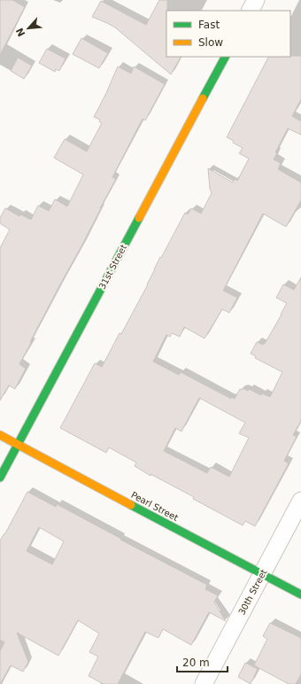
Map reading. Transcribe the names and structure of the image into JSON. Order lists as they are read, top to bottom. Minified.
{"streets":{"street":["31st Street","Pearl Street","30th Street"]},"crossings":[["31st Street","Pearl Street"],["Pearl Street","30th Street"]],"legend":["Fast","Slow"],"scale_bar":"20 m","north":"bottom left"}
